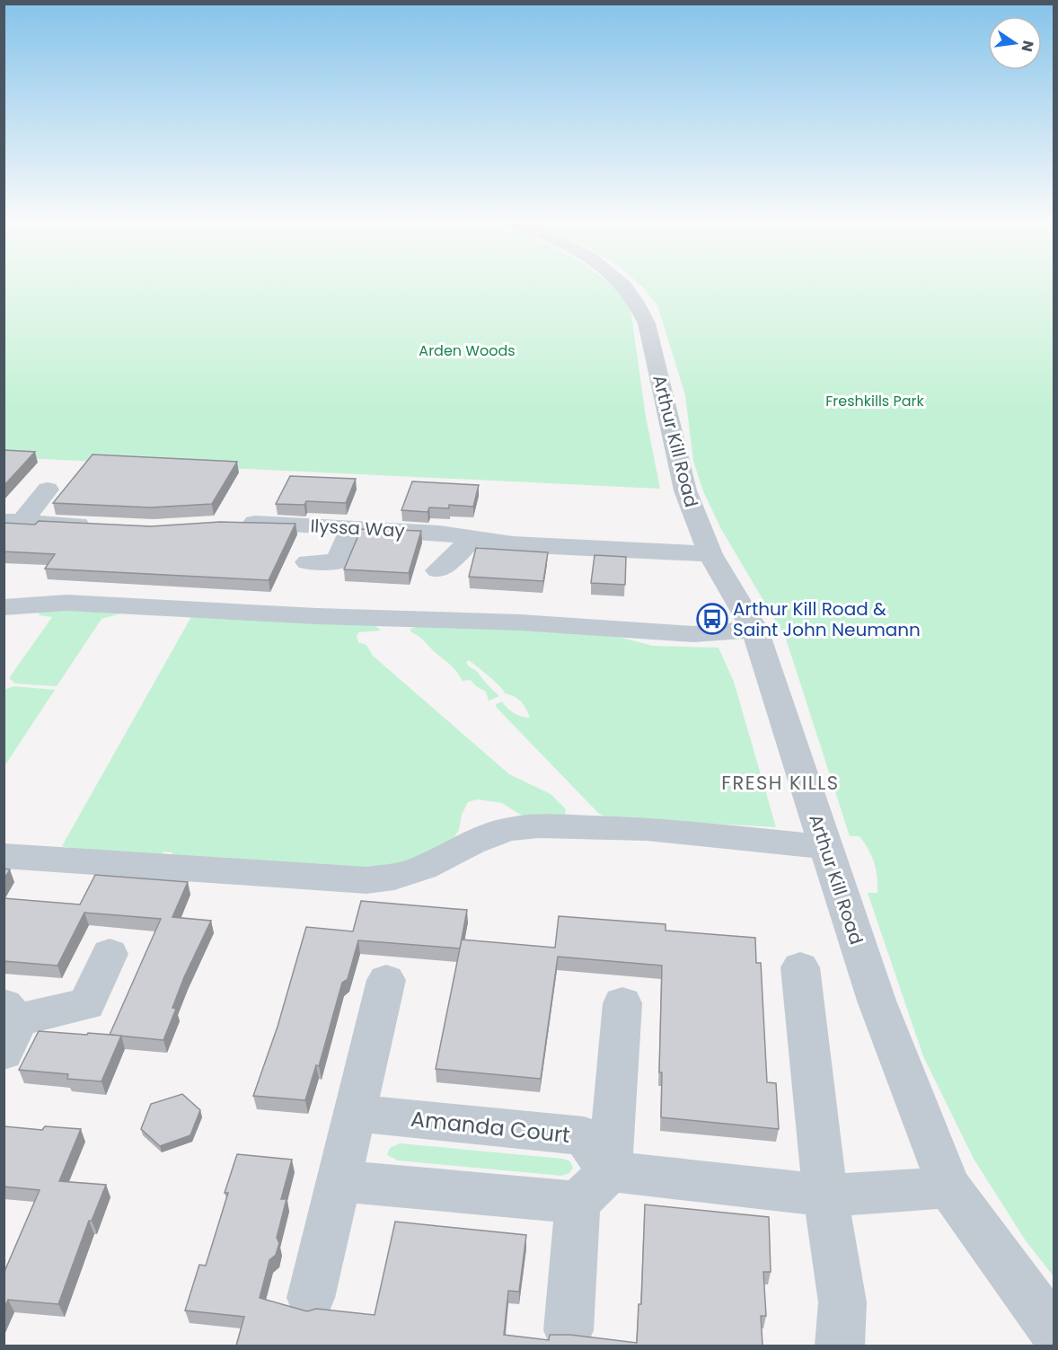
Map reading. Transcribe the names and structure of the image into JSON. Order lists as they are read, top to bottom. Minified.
{"streets":{"street":["Arthur Kill Road","Ilyssa Way","Amanda Court"]},"crossings":[["Arthur Kill Road","Ilyssa Way"]],"districts":["FRESH KILLS"],"parks":["Arden Woods","Freshkills Park"],"places":{"bus stop":["Arthur Kill Road & Saint John Neumann"]},"north":"right"}
